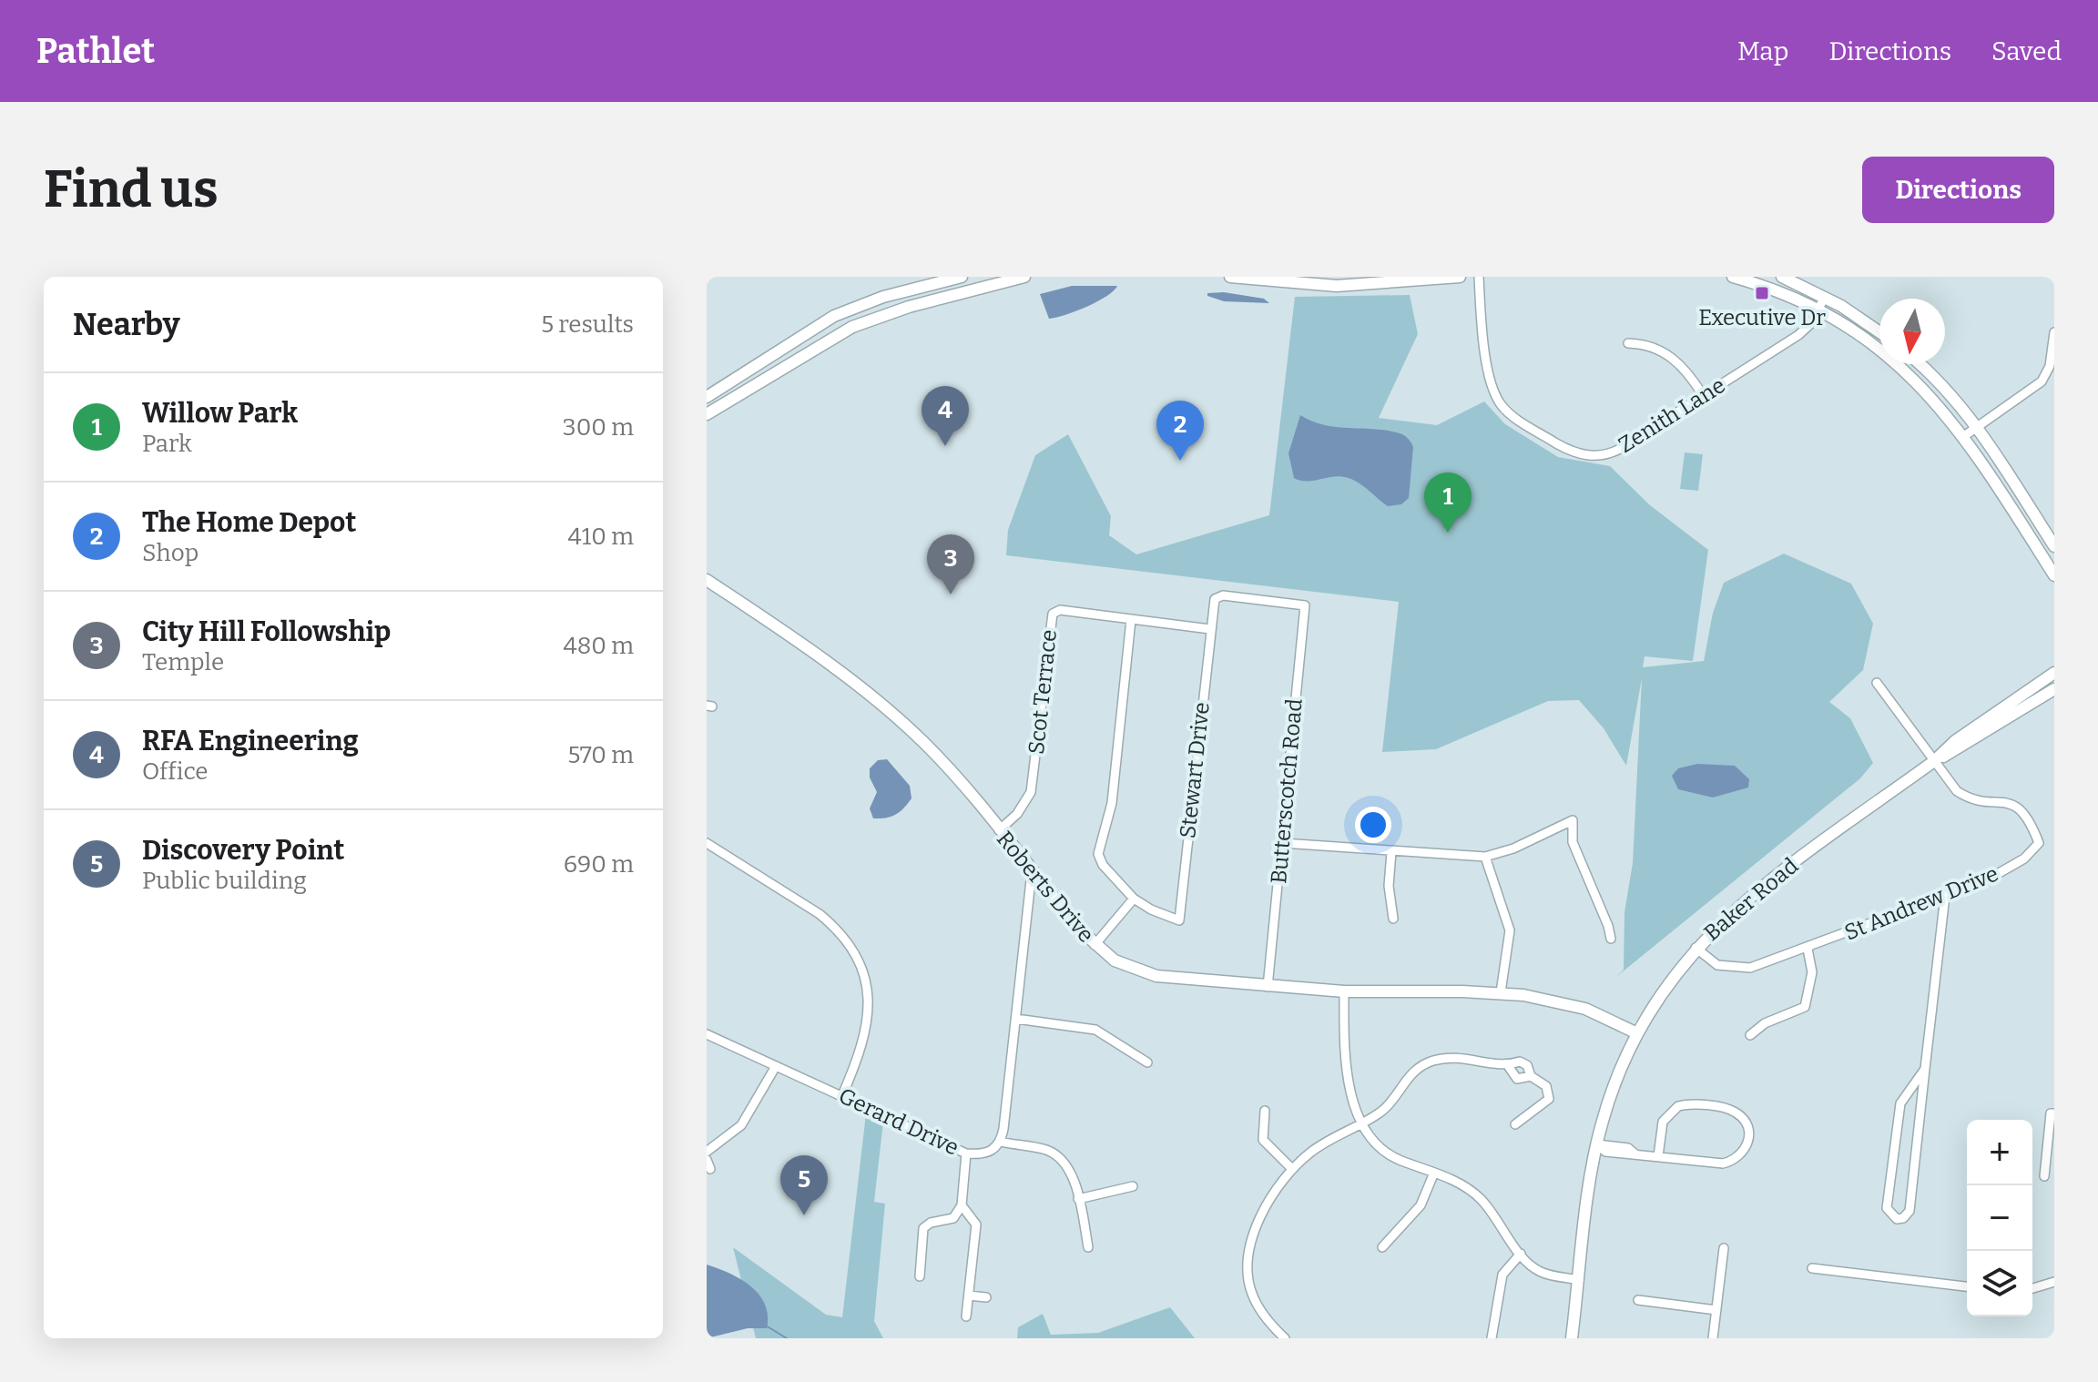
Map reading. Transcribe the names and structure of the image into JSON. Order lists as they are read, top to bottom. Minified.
{"streets":{"main road":["Roberts Drive","Baker Road"],"street":["Zenith Lane","Scot Terrace","Stewart Drive","Butterscotch Road","St Andrew Drive","Gerard Drive"]},"crossings":[["Scot Terrace","Stewart Drive"],["Scot Terrace","Roberts Drive"],["Stewart Drive","Butterscotch Road"],["Butterscotch Road","Roberts Drive"],["Roberts Drive","Baker Road"],["Baker Road","St Andrew Drive"]],"places":{"transit":["Executive Dr"]},"north":"bottom","page":{"header":"Pathlet","nav":["Map","Directions","Saved"],"buttons":"Directions","title":"Find us","heading":["Nearby","5 results"],"list":[{"mark":"1","name":"Willow Park","note":"Park","value":"300 m"},{"mark":"2","name":"The Home Depot","note":"Shop","value":"410 m"},{"mark":"3","name":"City Hill Followship","note":"Temple","value":"480 m"},{"mark":"4","name":"RFA Engineering","note":"Office","value":"570 m"},{"mark":"5","name":"Discovery Point","note":"Public building","value":"690 m"}],"pins":["4","2","1","3","5"],"map_buttons":["+","−"]}}
